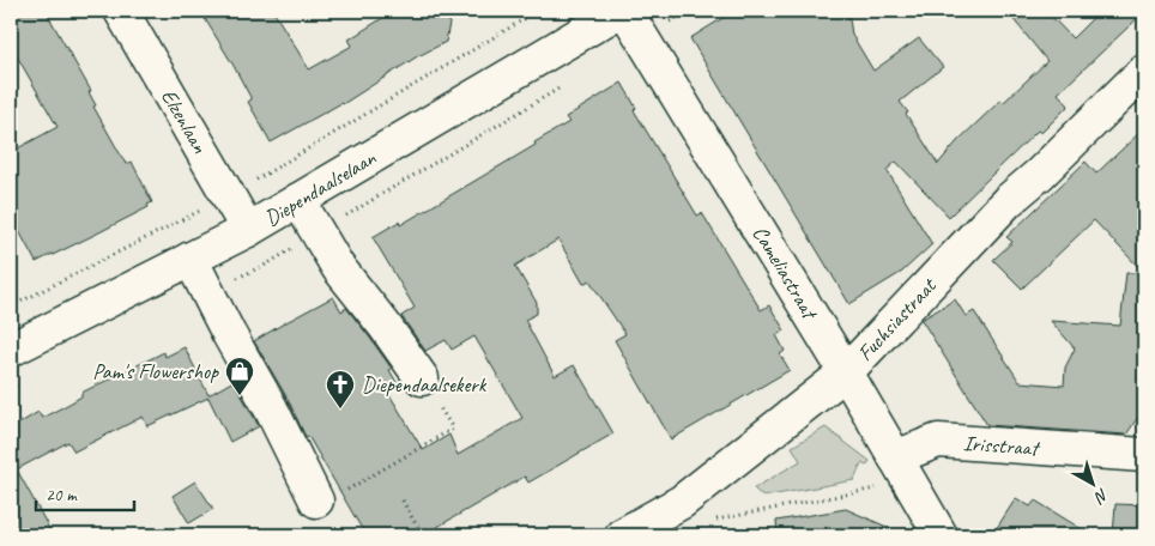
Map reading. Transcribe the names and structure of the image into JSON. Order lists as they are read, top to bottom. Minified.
{"streets":{"street":["Elzenlaan","Diependaalselaan","Cameliastraat","Fuchsiastraat","Irisstraat"]},"crossings":[["Elzenlaan","Diependaalselaan"],["Cameliastraat","Fuchsiastraat"],["Cameliastraat","Irisstraat"]],"places":{"shop":["Pam's Flowershop"],"church":["Diependaalsekerk"]},"scale_bar":"20 m","north":"bottom right"}
